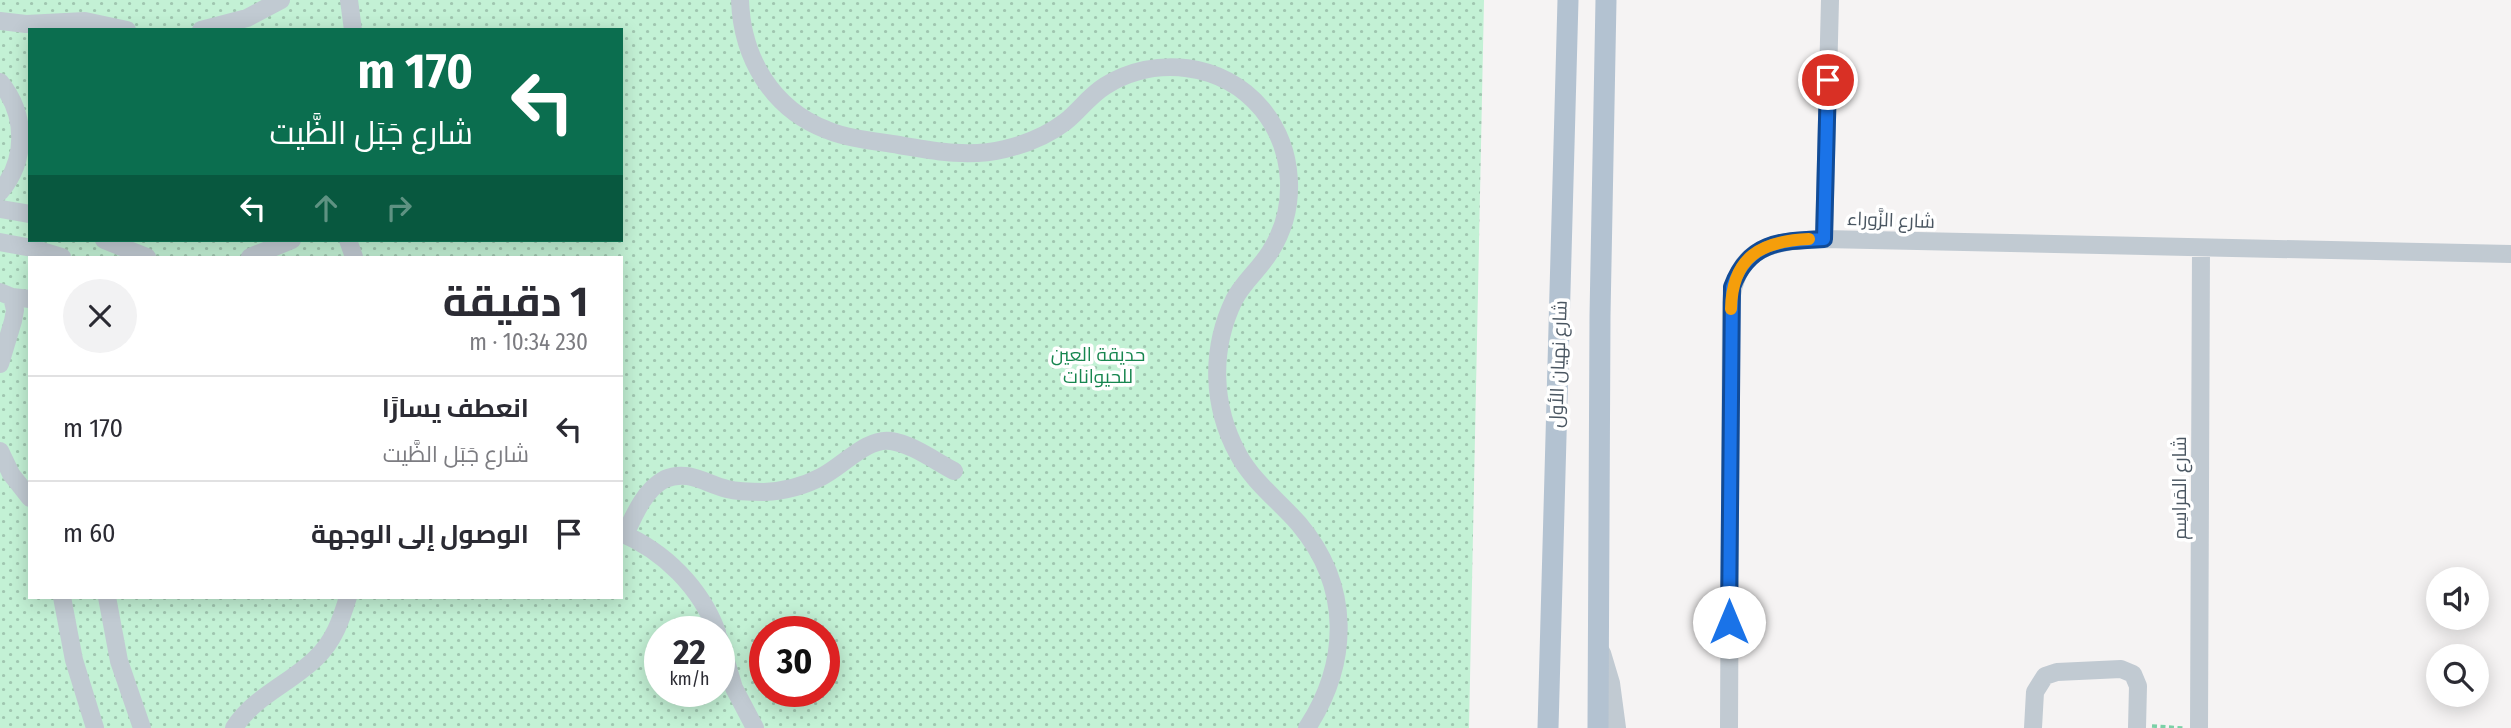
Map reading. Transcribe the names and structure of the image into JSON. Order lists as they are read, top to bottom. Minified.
{"streets":{"main road":["شارع نهيان الأول"],"street":["شارع الزَّوراء","شارع المَراسِم"]},"crossings":[["شارع الزَّوراء","شارع المَراسِم"]],"parks":["حديقة العين للحيوانات"],"page":{"turn":["170 m","شارع جَبَل الظَّيت"],"heading":["1 دقيقة","230 m · 10:34"],"list":[{"name":"انعطف يسارًا","note":"شارع جَبَل الظَّيت","value":"170 m"},{"name":"الوصول إلى الوجهة","value":"60 m"}],"speed":"22 km/h","limit":"30"}}
